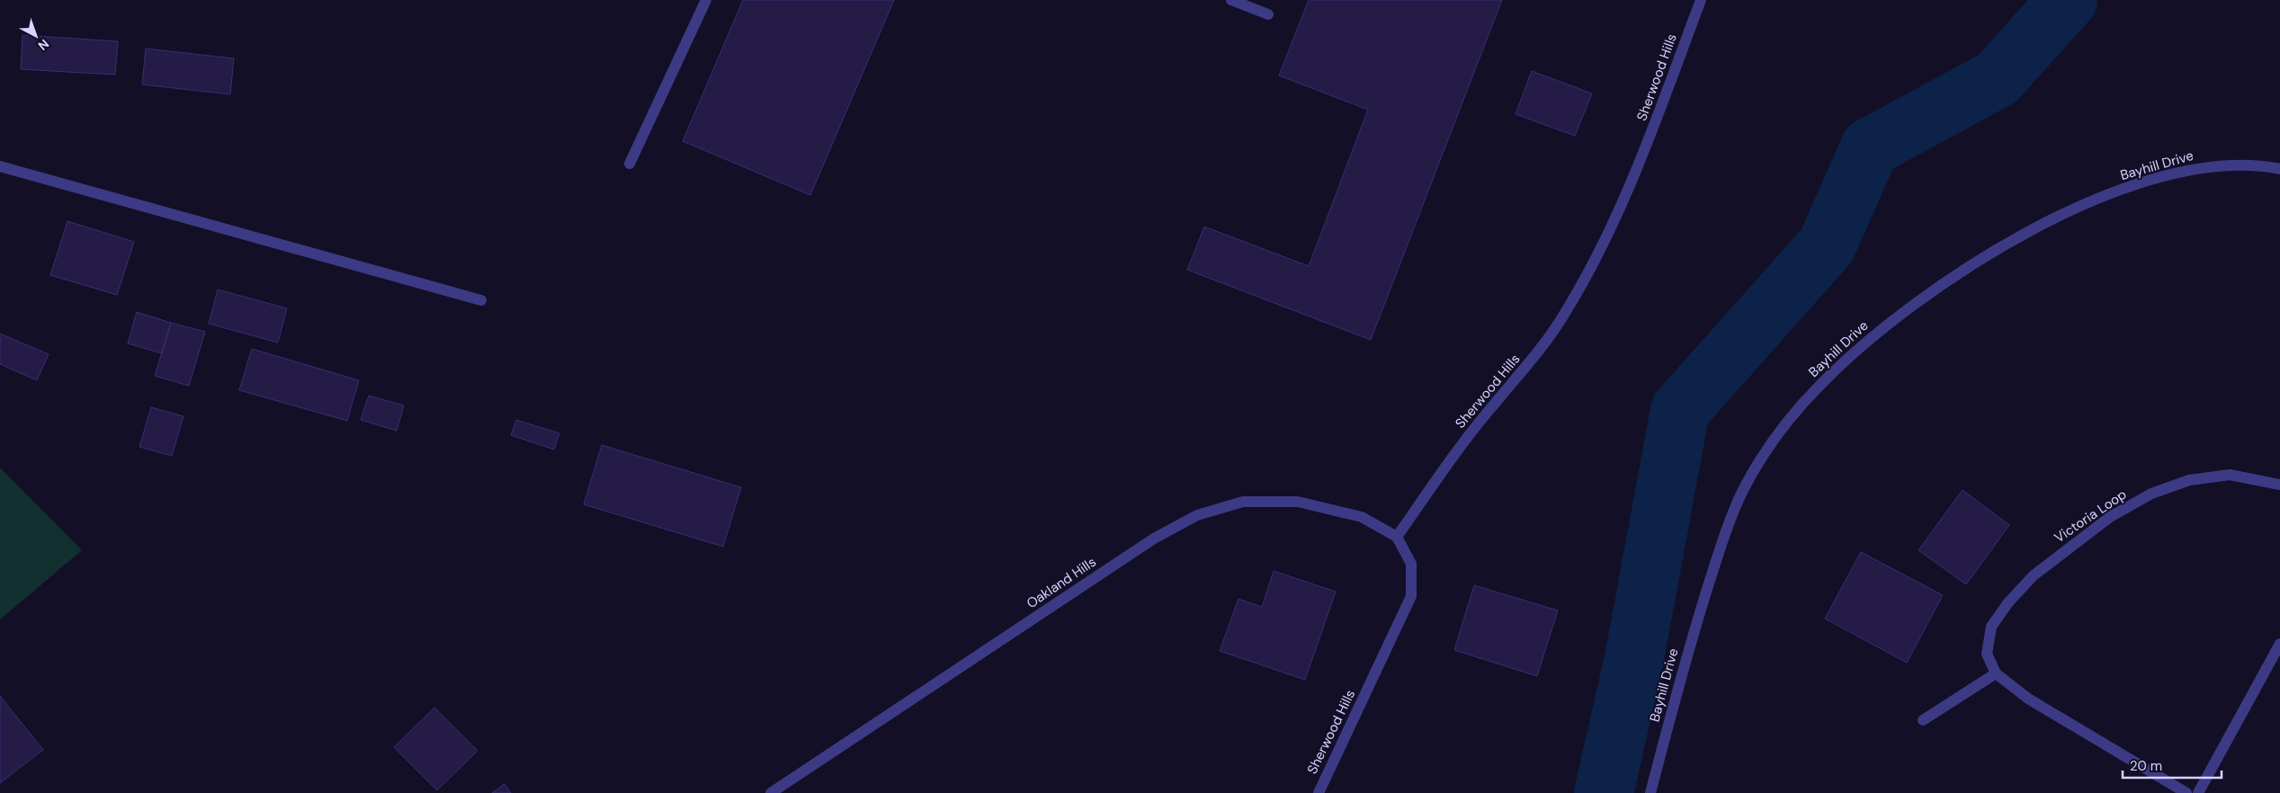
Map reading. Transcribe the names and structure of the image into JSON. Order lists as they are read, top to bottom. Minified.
{"streets":{"street":["Sherwood Hills","Bayhill Drive","Victoria Loop","Oakland Hills"]},"crossings":[["Sherwood Hills","Oakland Hills"]],"scale_bar":"20 m","north":"bottom right"}
